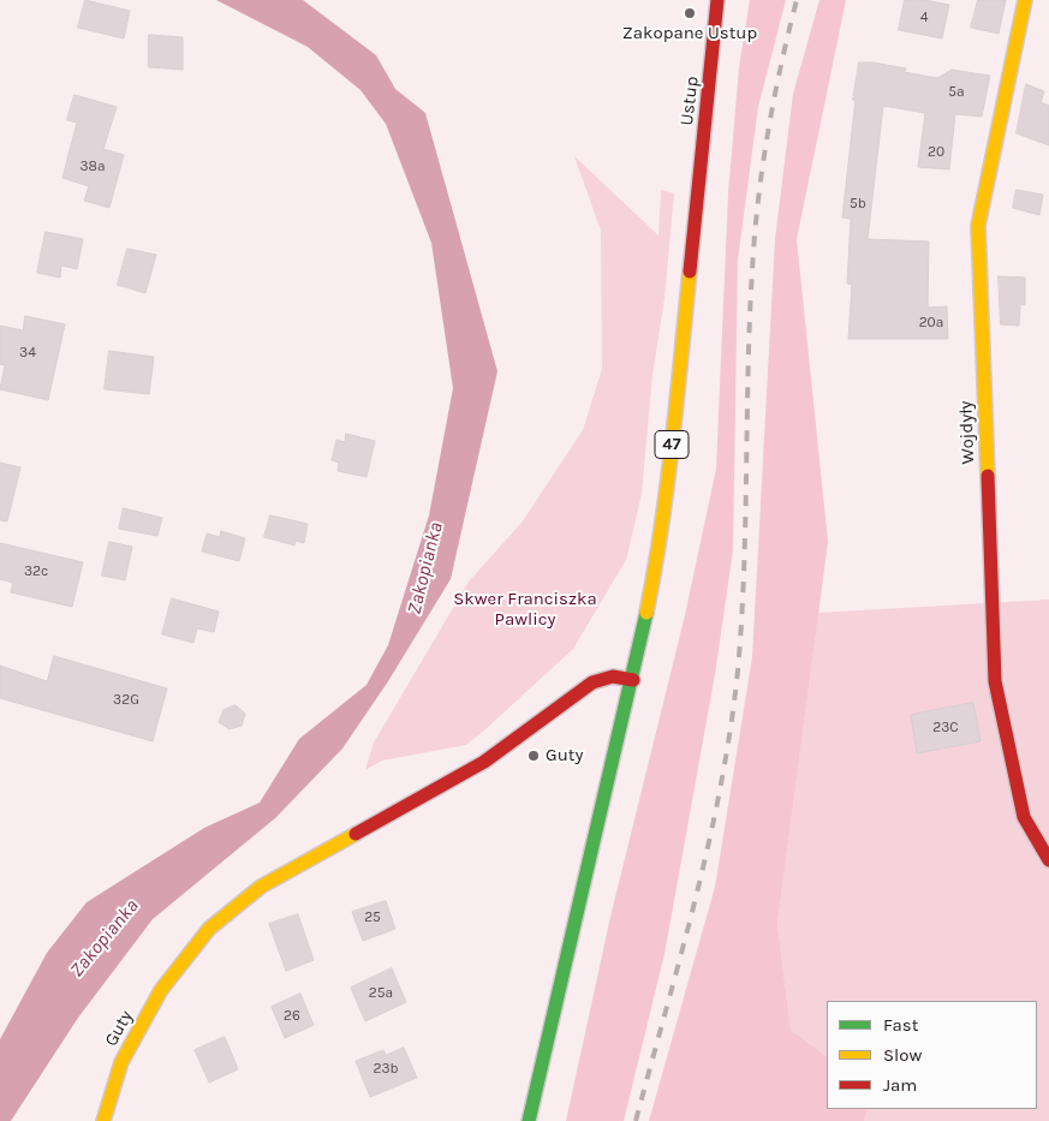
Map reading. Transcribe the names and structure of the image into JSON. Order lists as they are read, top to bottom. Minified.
{"streets":{"street":["Ustup","Wojdyły","47","Guty"]},"crossings":[["Ustup","47"],["Ustup","Guty"],["47","Guty"]],"water":["Zakopianka"],"parks":["Skwer Franciszka Pawlicy"],"places":["Zakopane Ustup","Guty"],"house_numbers":["4","5a","20","38a","5b","20a","34","32c","32G","23C","25","25a","26","23b"],"legend":["Fast","Slow","Jam"]}
